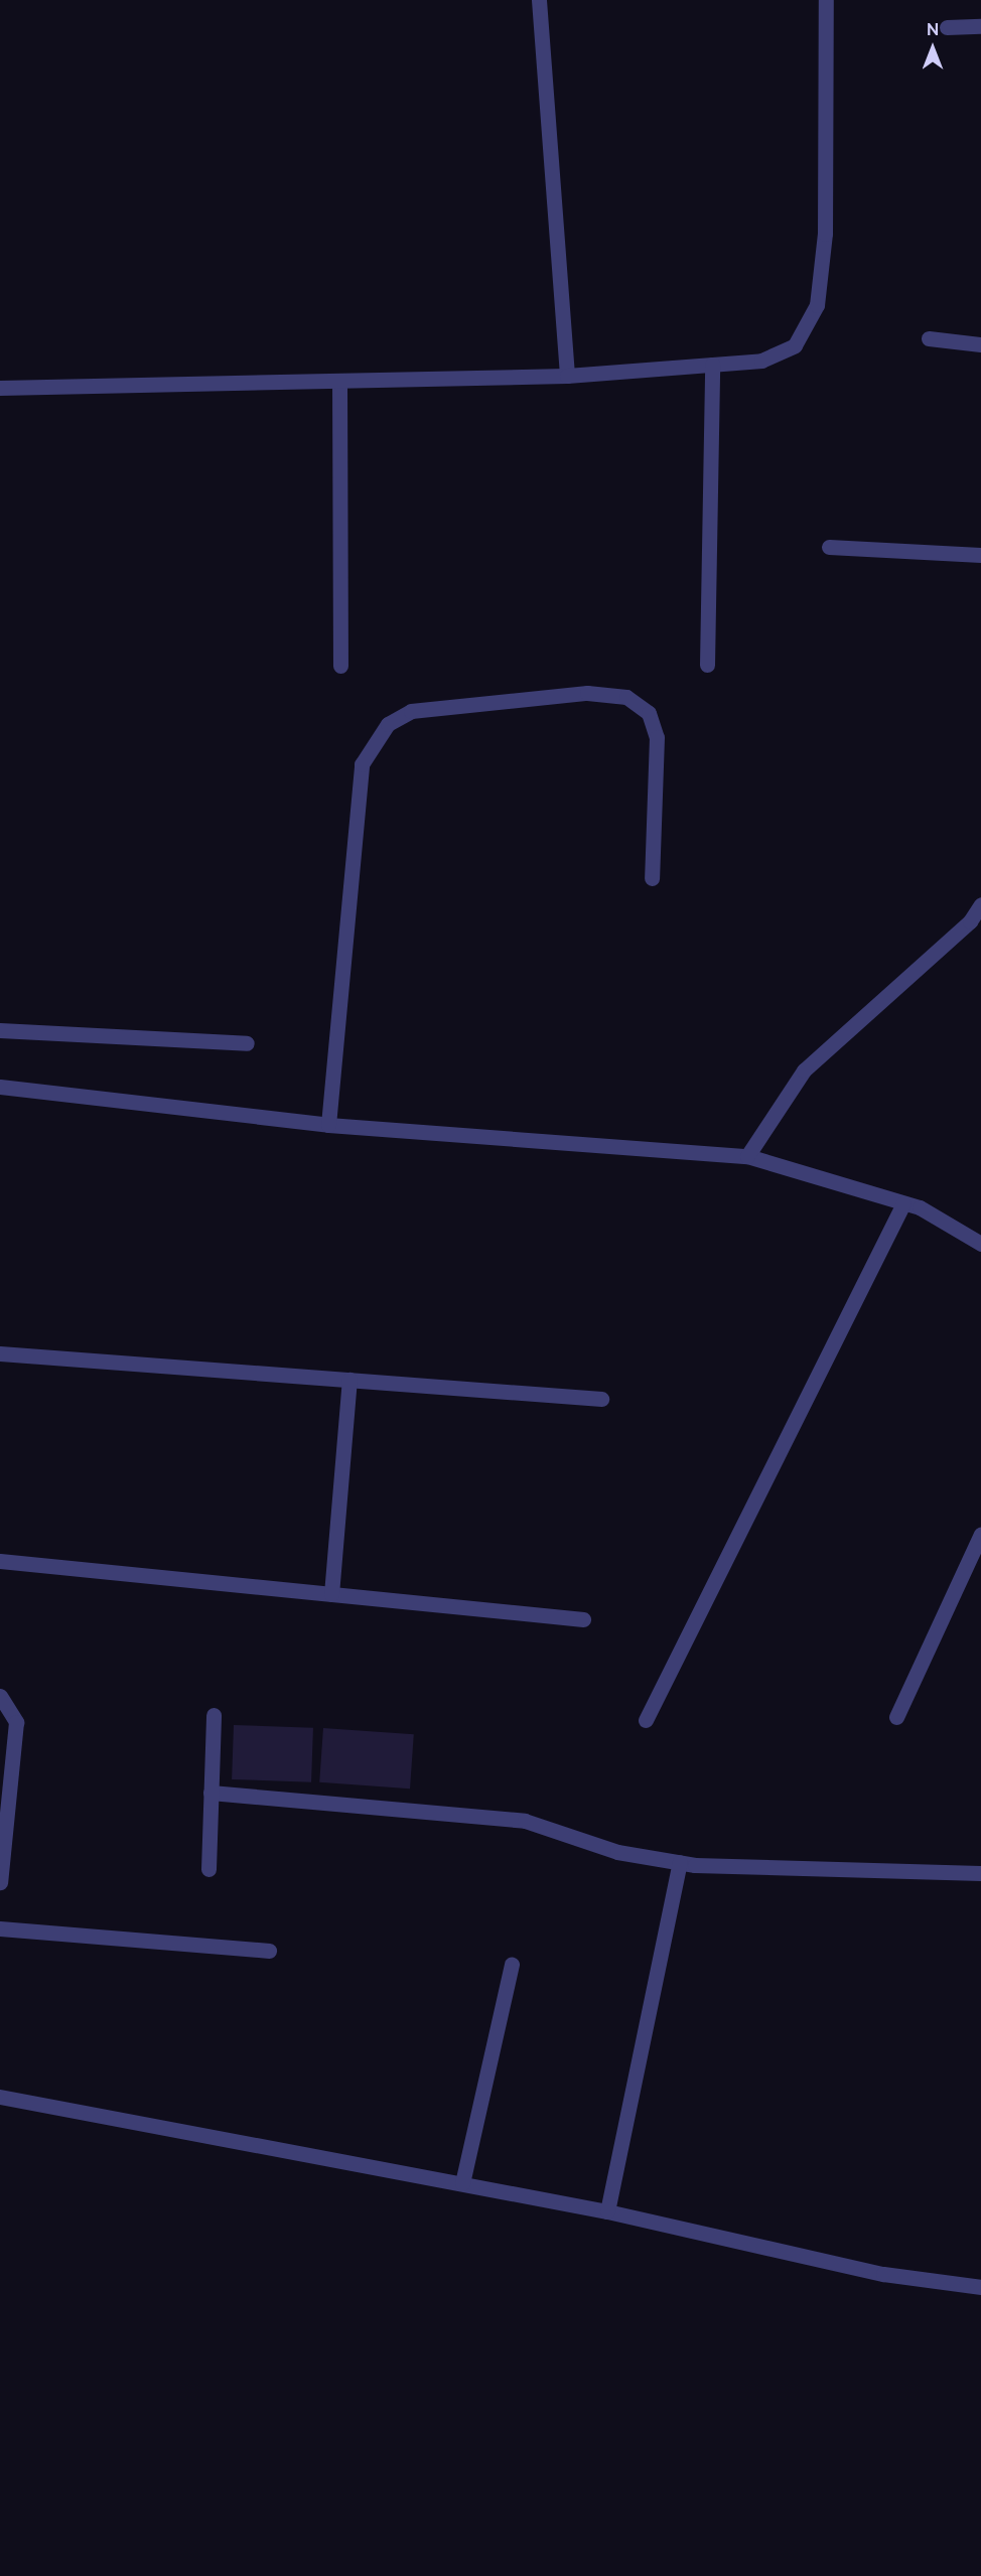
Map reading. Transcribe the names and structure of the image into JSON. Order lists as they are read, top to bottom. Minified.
{"north":"top"}
